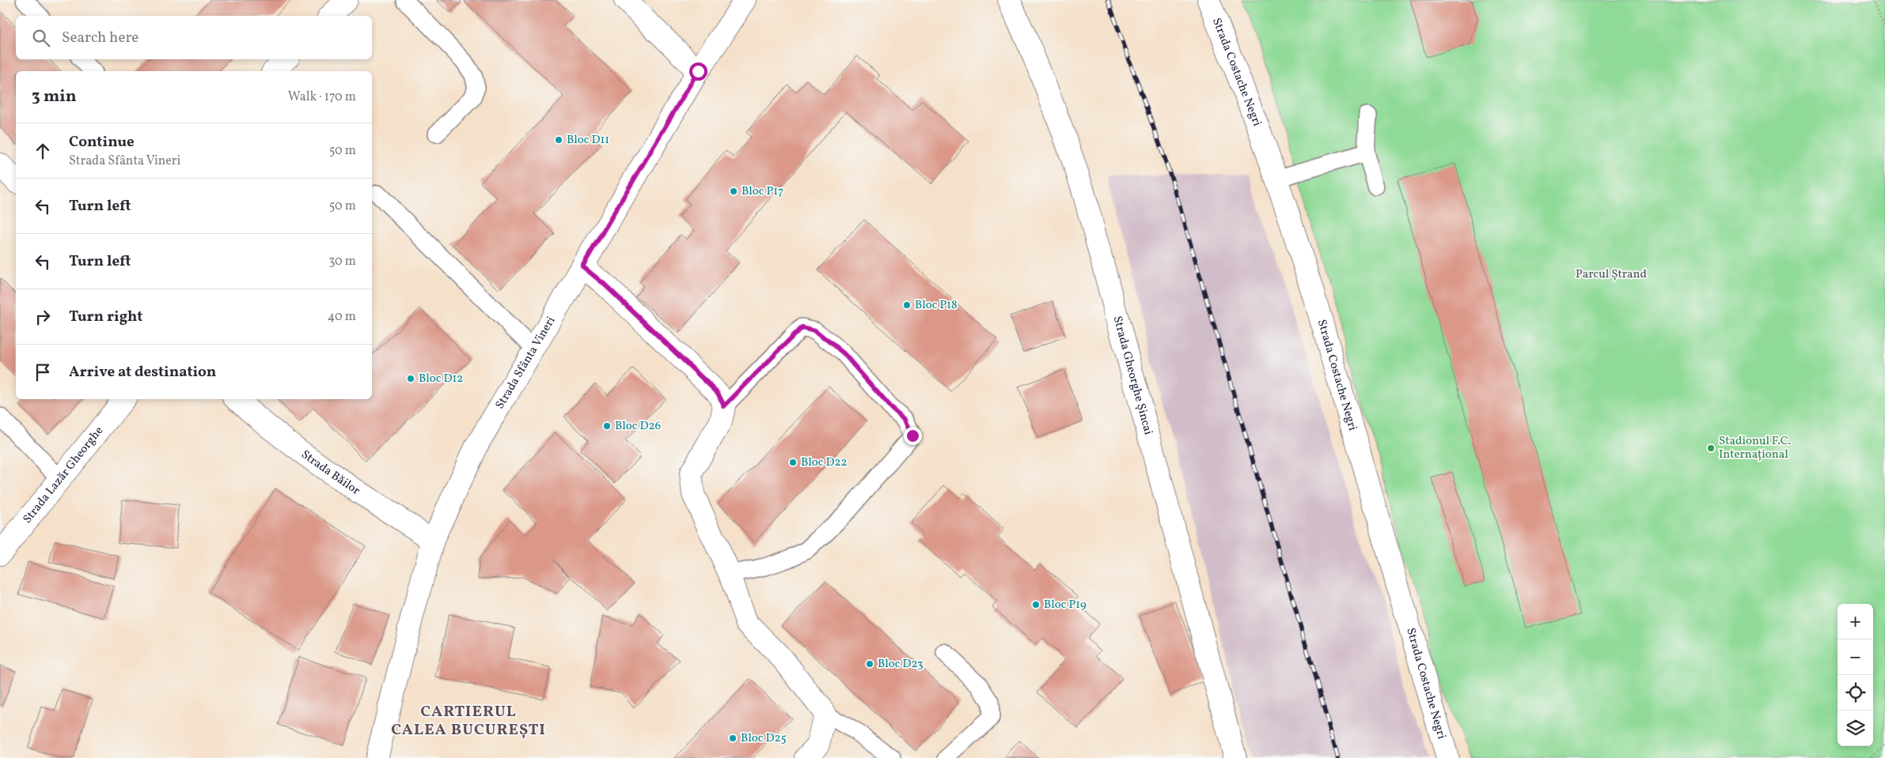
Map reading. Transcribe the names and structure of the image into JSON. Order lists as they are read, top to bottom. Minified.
{"streets":{"street":["Strada Costache Negri","Strada Sfânta Vineri","Strada Gheorghe Șincai","Strada Băilor","Strada Lazăr Gheorghe"]},"crossings":[["Strada Sfânta Vineri","Strada Băilor"]],"districts":["CARTIERUL CALEA BUCUREȘTI"],"parks":["Parcul Ștrand"],"places":["Bloc D11","Bloc P17","Bloc P18","Bloc D12","Bloc D26","Stadionul F.C. Internațional","Bloc D22","Bloc P19","Bloc D23","Bloc D25"],"page":{"search":"Search here","heading":["3 min","Walk · 170 m"],"list":[["Continue","Strada Sfânta Vineri","50 m"],["Turn left","50 m"],["Turn left","30 m"],["Turn right","40 m"],"Arrive at destination"],"map_buttons":["+","−"]}}
